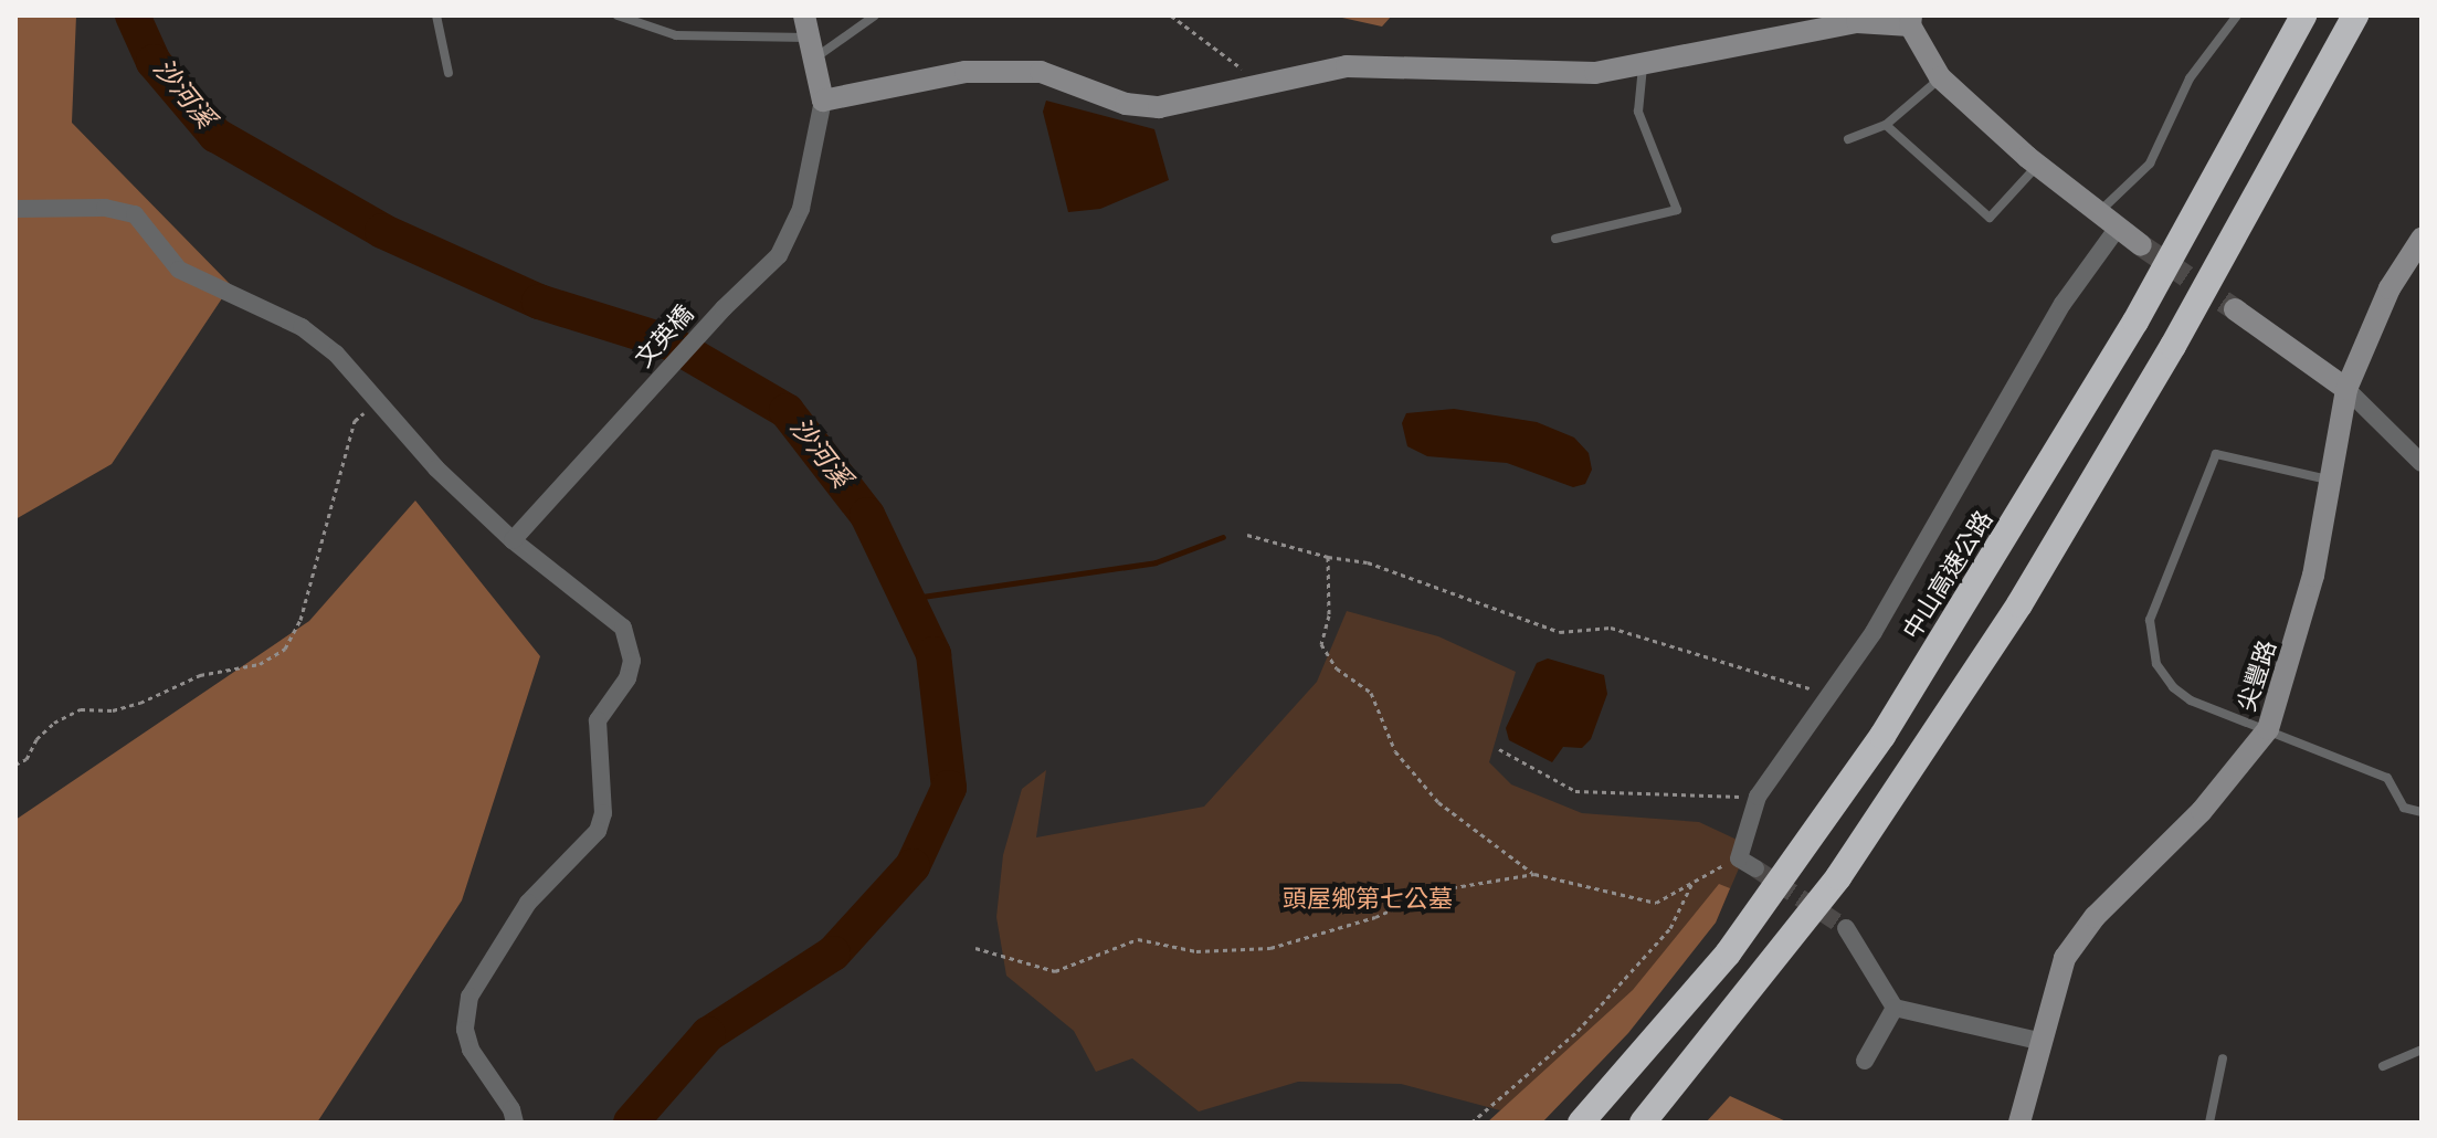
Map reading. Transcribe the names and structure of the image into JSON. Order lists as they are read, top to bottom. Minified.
{"streets":{"highway":["中山高速公路"],"street":["文英橋","尖豐路"]},"water":["沙河溪"],"parks":["頭屋鄉第七公墓"]}
